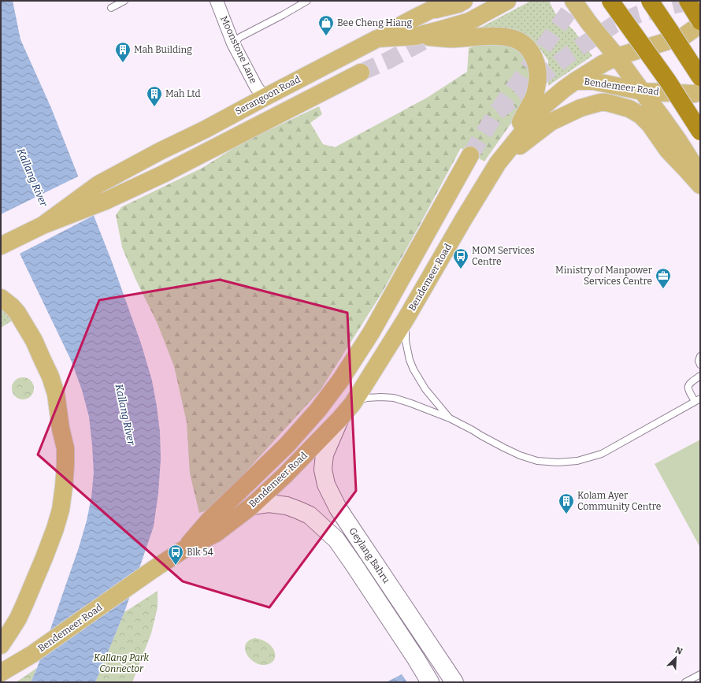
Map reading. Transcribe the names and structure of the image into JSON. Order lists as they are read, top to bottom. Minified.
{"streets":{"main road":["Bendemeer Road","Serangoon Road","Geylang Bahru"],"street":["Moonstone Lane"]},"crossings":[["Moonstone Lane","Serangoon Road"],["Bendemeer Road","Geylang Bahru"]],"water":["Kallang River"],"parks":["Kallang Park Connector"],"places":{"shop":["Bee Cheng Hiang"],"building":["Mah Building","Mah Ltd","Kolam Ayer Community Centre"],"bus stop":["MOM Services Centre","Blk 54"],"office":["Ministry of Manpower Services Centre"]},"north":"top right"}
